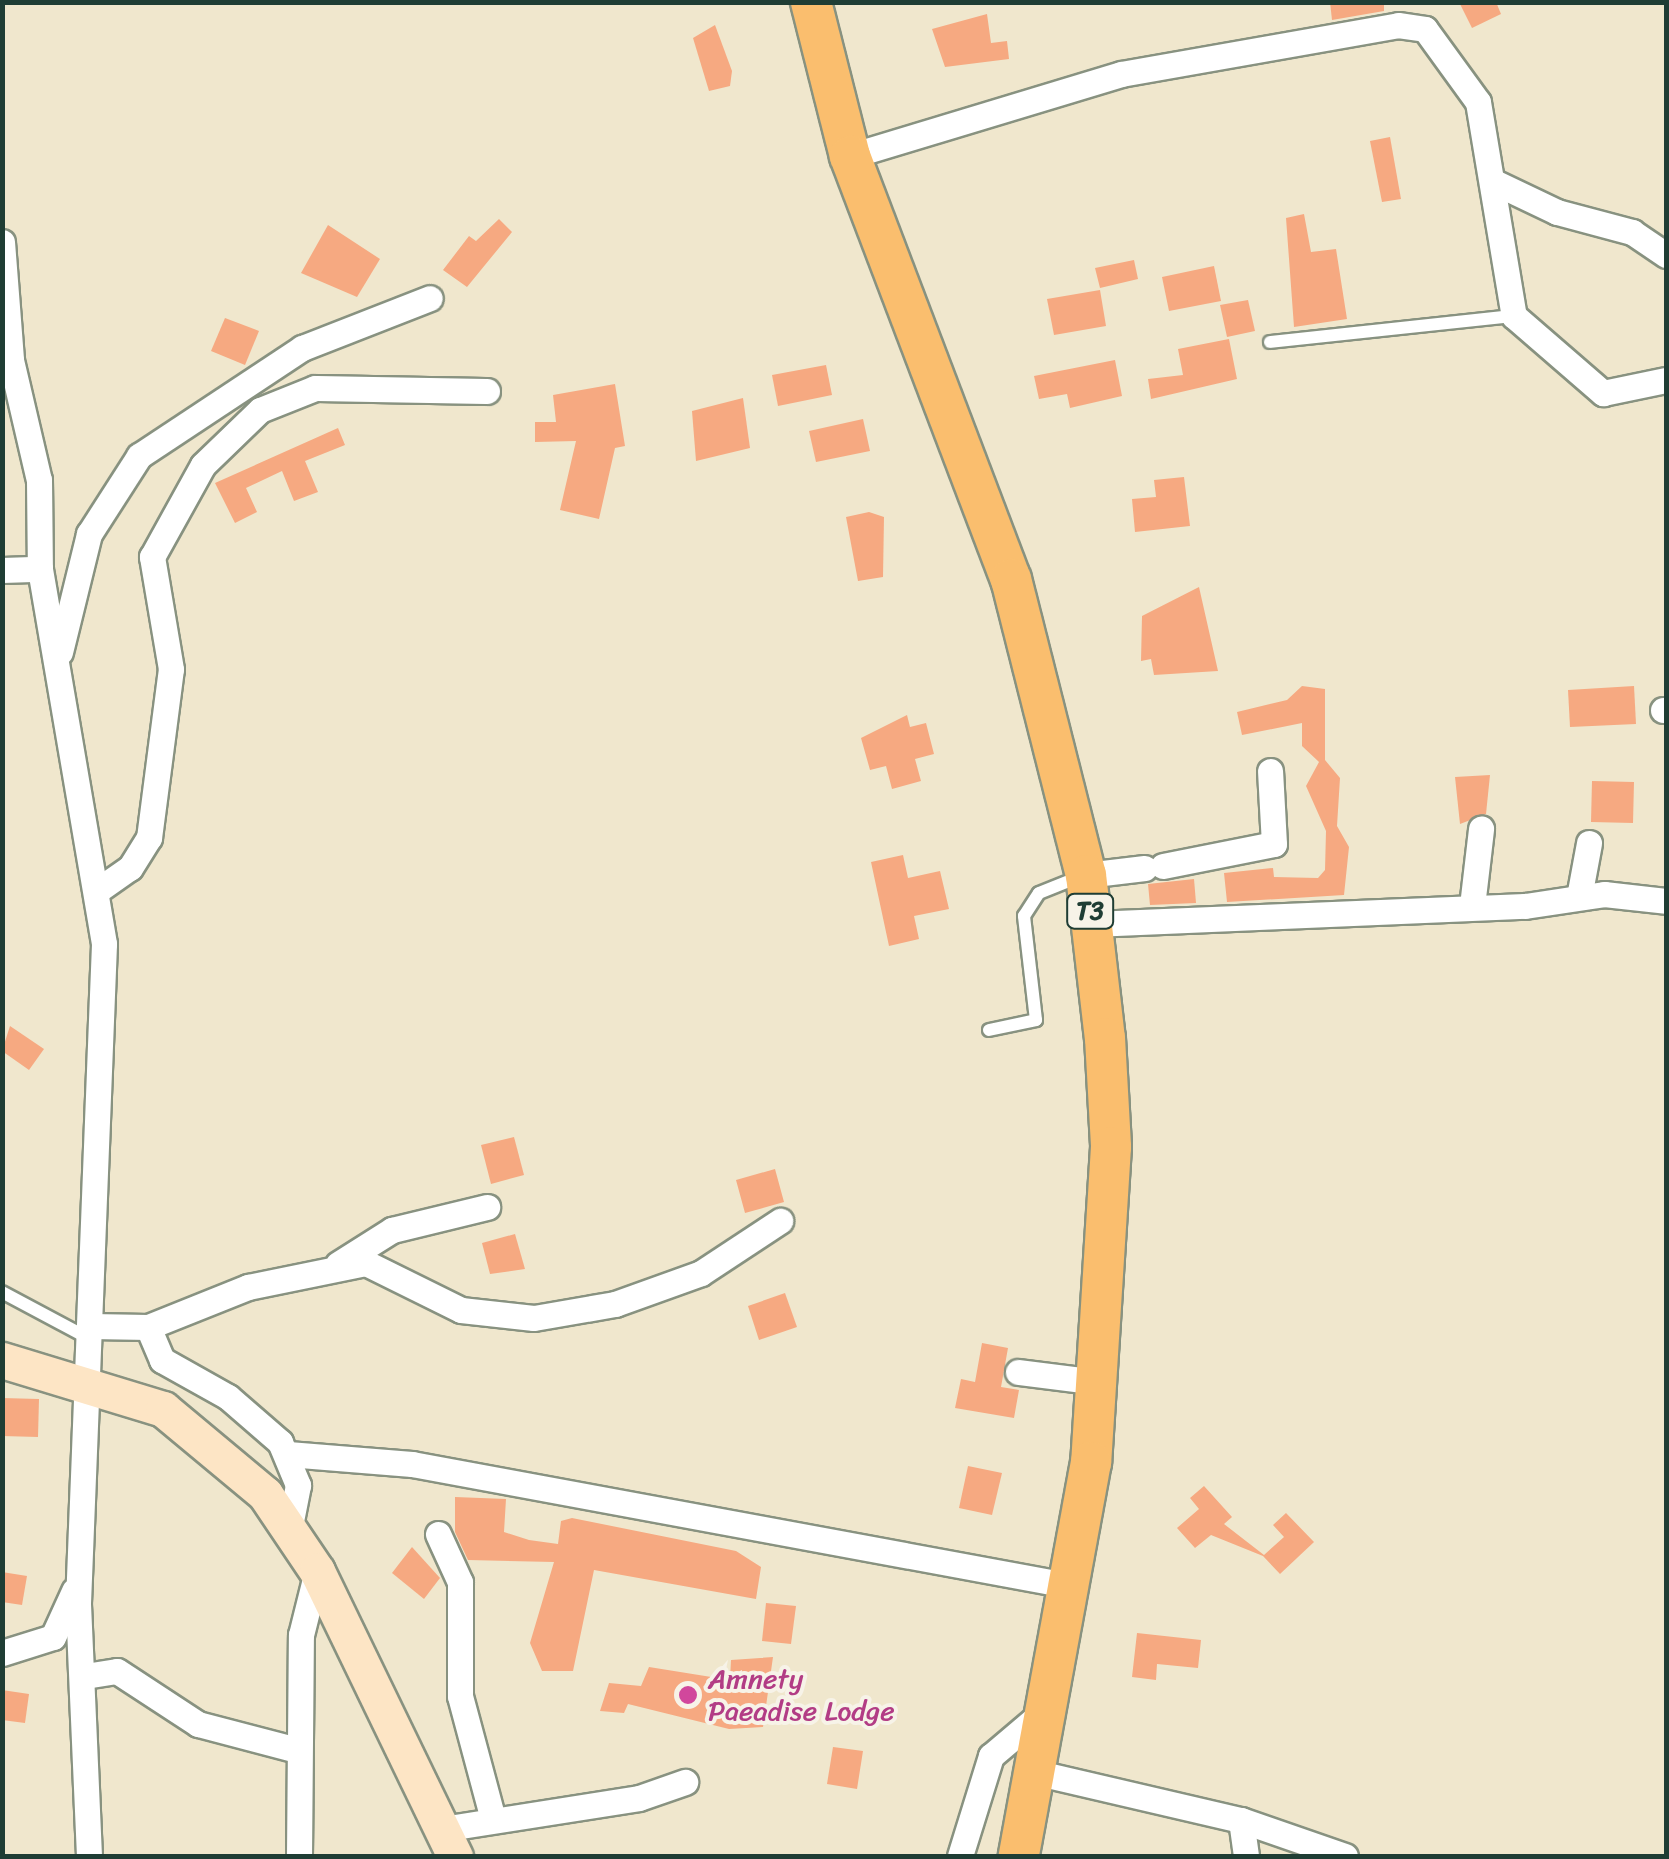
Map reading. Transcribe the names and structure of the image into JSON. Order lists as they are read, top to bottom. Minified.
{"streets":{"highway":["T3"]},"places":["Amnety Paeadise Lodge"]}
